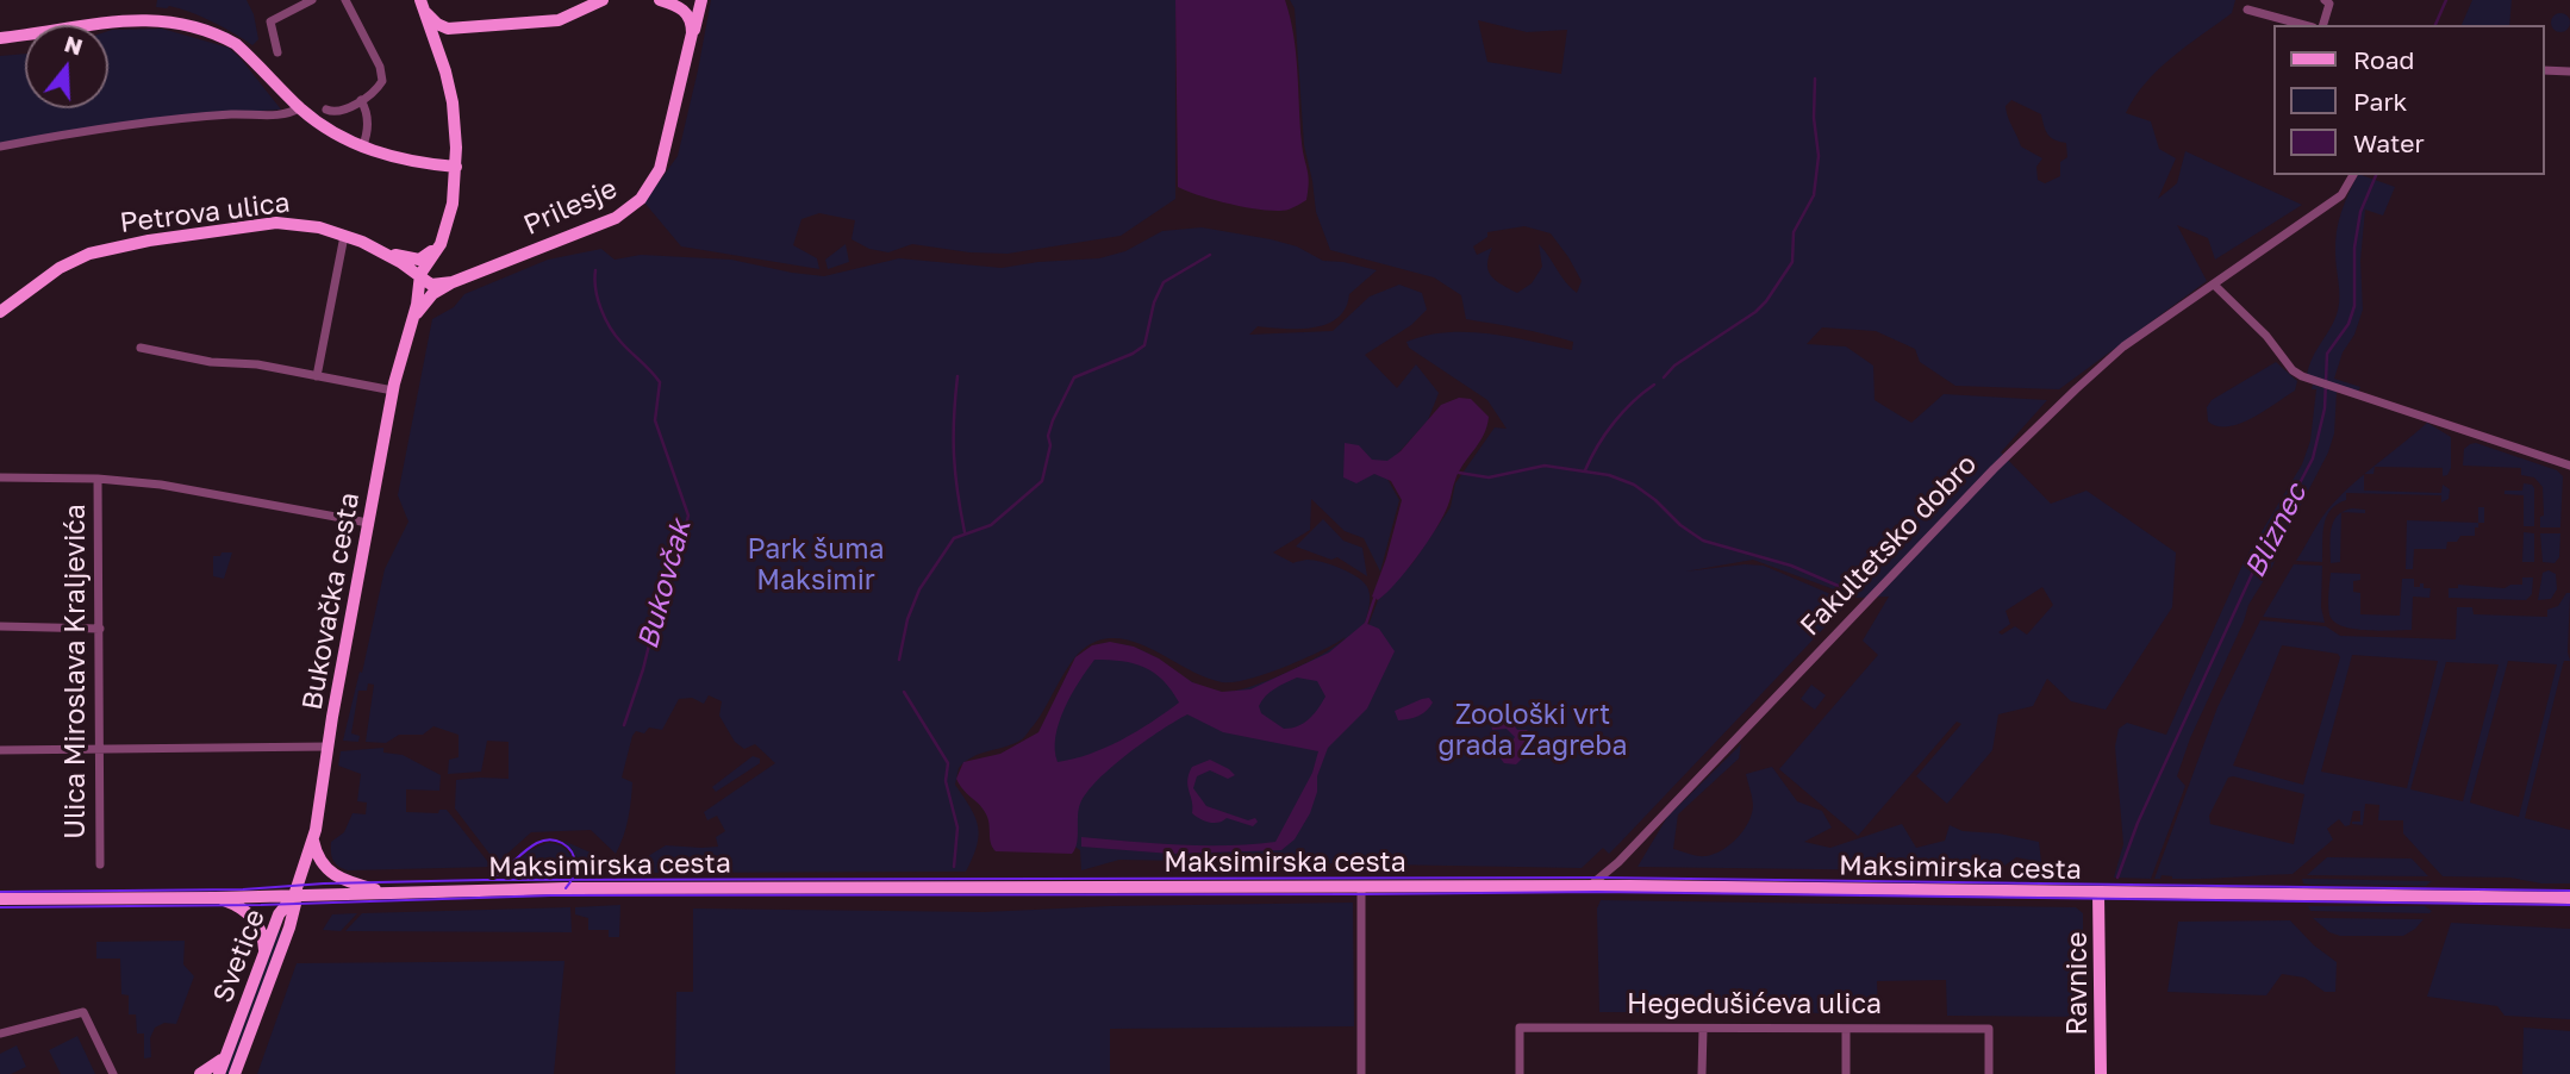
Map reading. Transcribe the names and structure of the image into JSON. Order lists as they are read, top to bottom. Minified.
{"streets":{"main road":["Prilesje","Petrova ulica","Bukovačka cesta","Maksimirska cesta","Svetice","Ravnice"],"street":["Fakultetsko dobro","Ulica Miroslava Kraljevića","Hegedušićeva ulica"]},"crossings":[["Prilesje","Petrova ulica"],["Prilesje","Bukovačka cesta"],["Petrova ulica","Bukovačka cesta"],["Fakultetsko dobro","Maksimirska cesta"],["Bukovačka cesta","Maksimirska cesta"],["Bukovačka cesta","Svetice"],["Maksimirska cesta","Svetice"],["Maksimirska cesta","Ravnice"]],"water":["Bliznec","Bukovčak"],"parks":["Park šuma Maksimir","Zoološki vrt grada Zagreba"],"legend":["Road","Park","Water"],"north":"top"}
